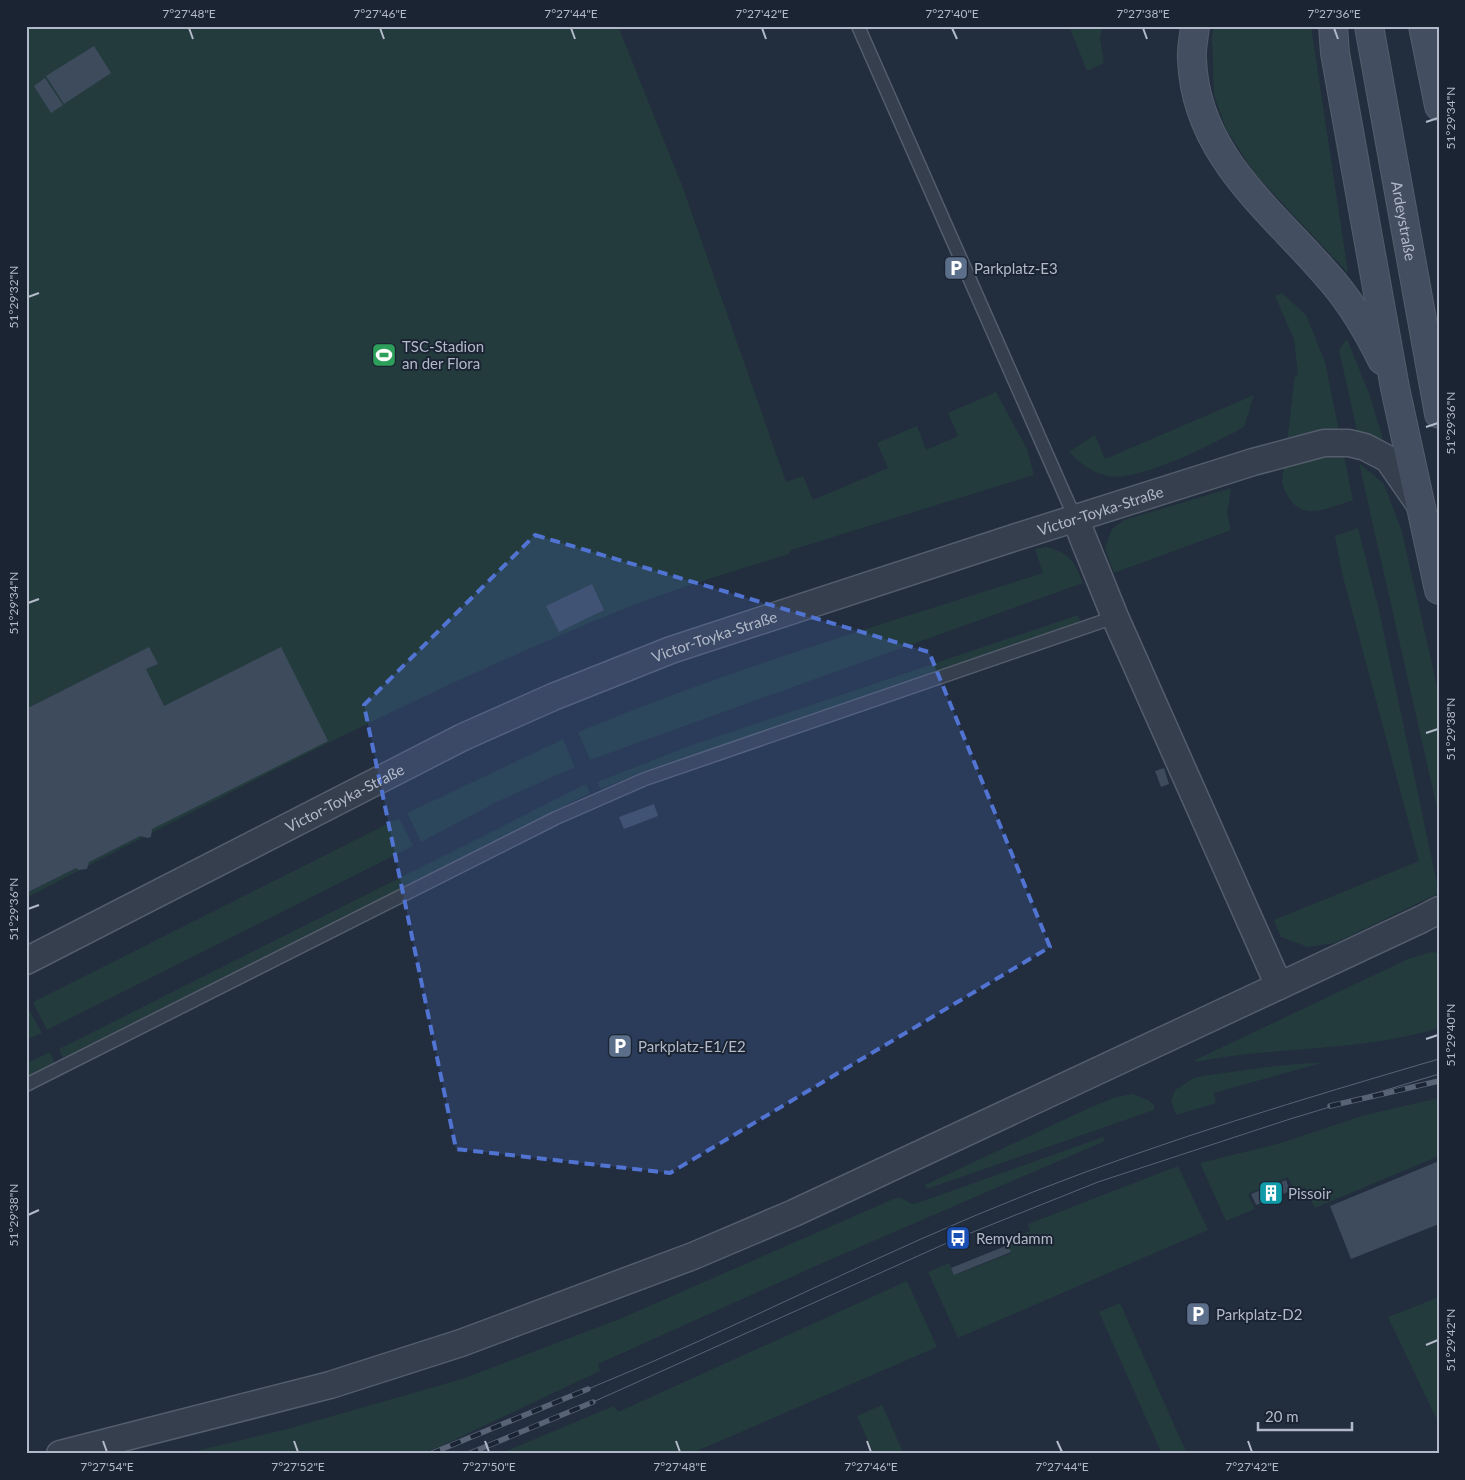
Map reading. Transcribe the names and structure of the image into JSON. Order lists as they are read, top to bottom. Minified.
{"streets":{"main road":["Ardeystraße"],"street":["Victor-Toyka-Straße"]},"places":{"parking":["Parkplatz-E3","Parkplatz-E1/E2","Parkplatz-D2"],"sports":["TSC-Stadion an der Flora"],"building":["Pissoir"],"bus stop":["Remydamm"]},"scale_bar":"20 m","coordinates":["7°27'48\"E","7°27'46\"E","7°27'44\"E","7°27'42\"E","7°27'40\"E","7°27'38\"E","7°27'36\"E","51°29'34\"N","51°29'32\"N","51°29'36\"N","51°29'38\"N","51°29'40\"N","51°29'42\"N","7°27'54\"E","7°27'52\"E","7°27'50\"E"]}
